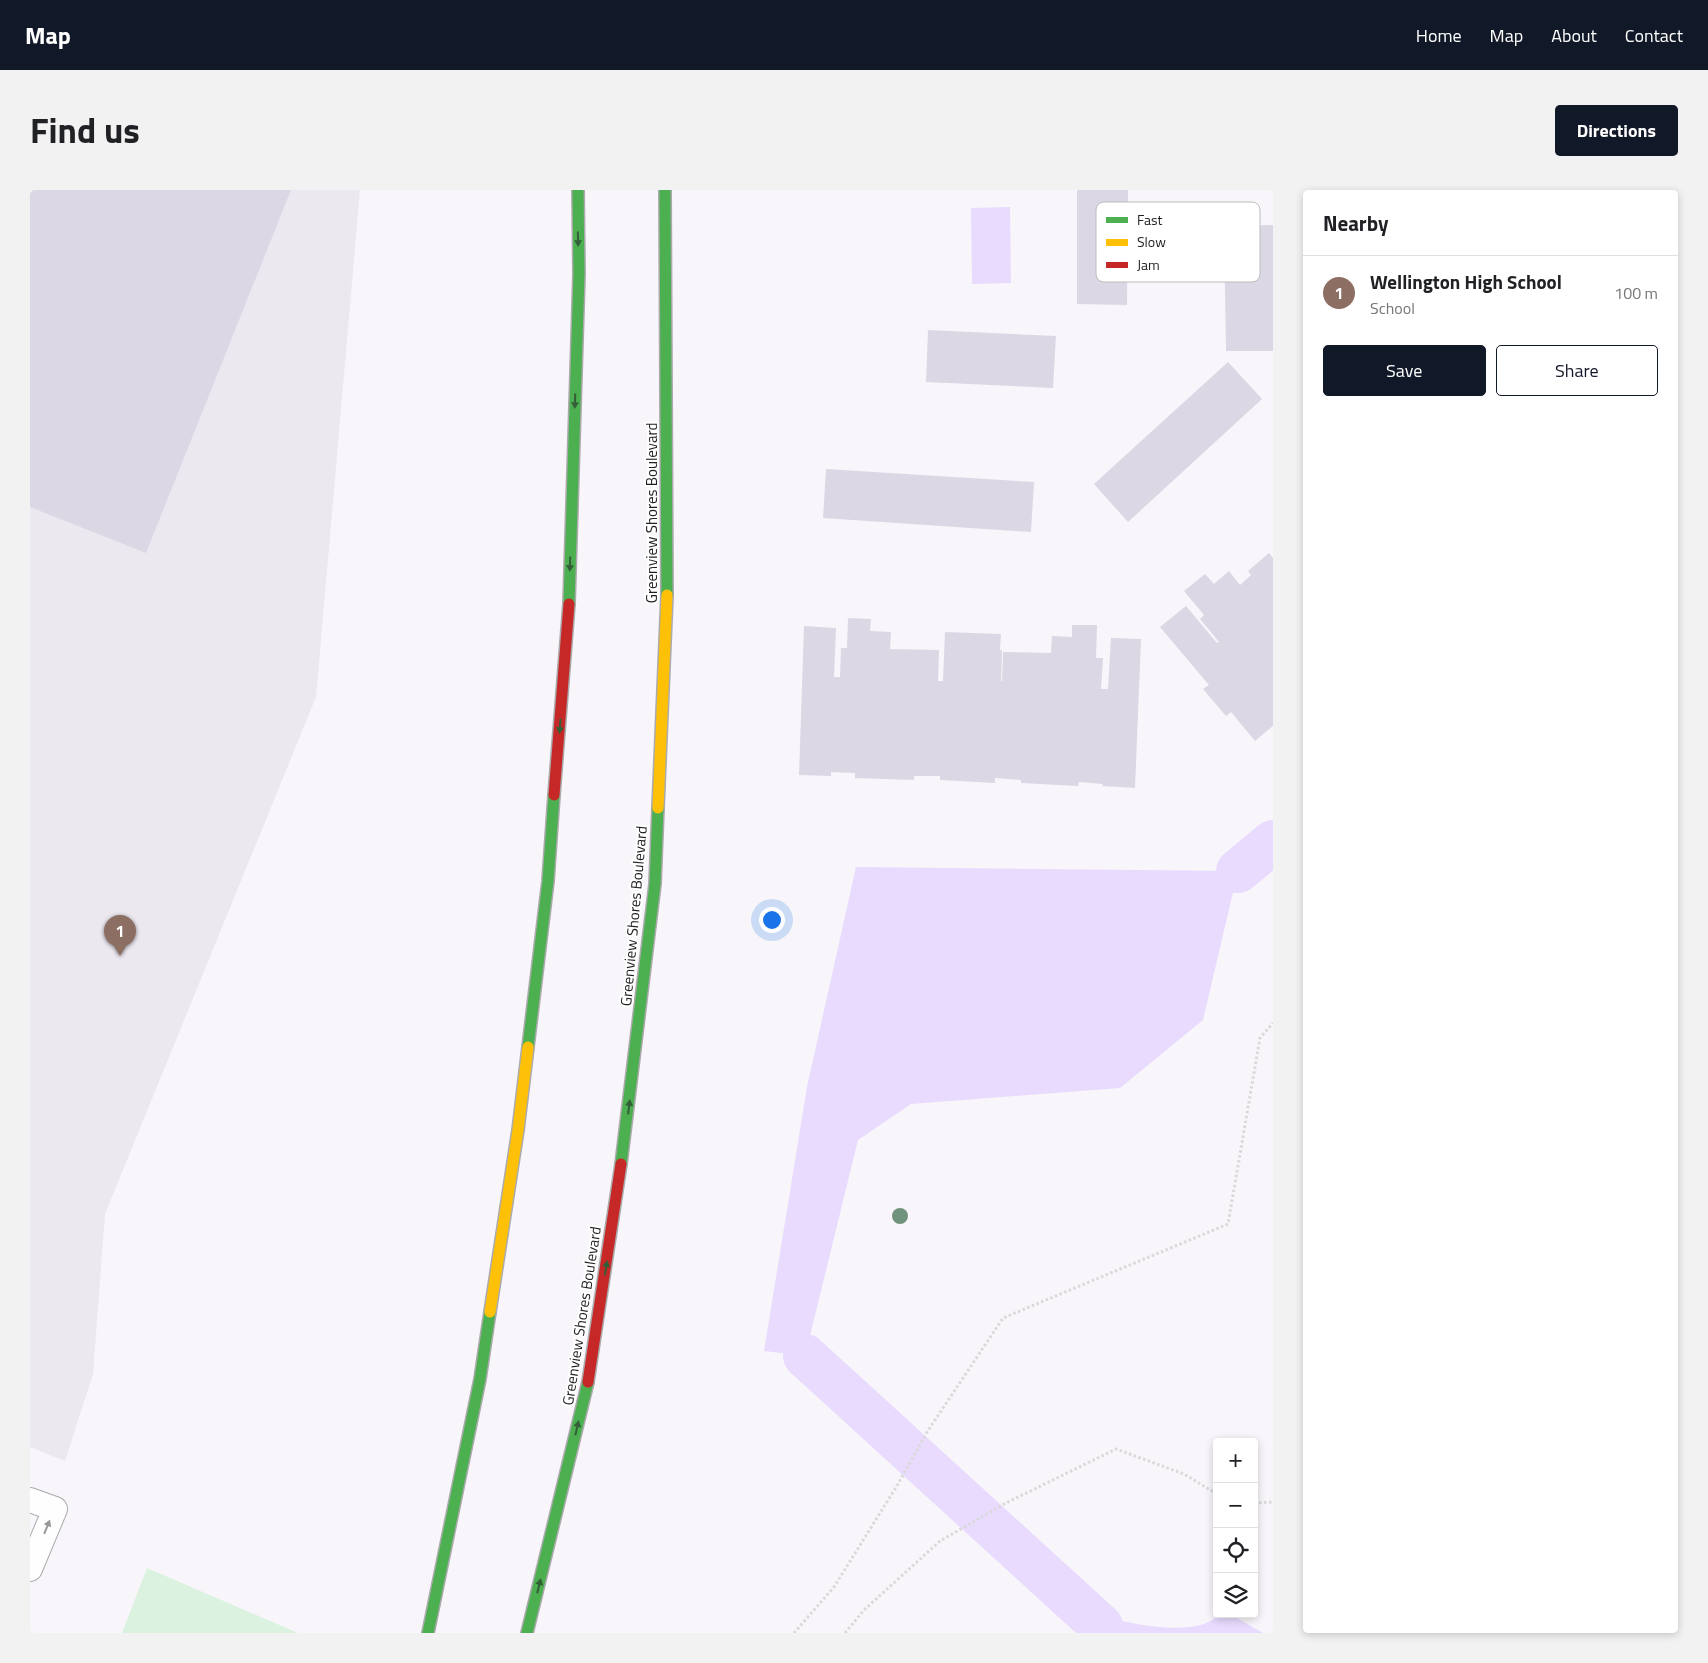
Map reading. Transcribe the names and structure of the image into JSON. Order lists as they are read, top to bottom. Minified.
{"streets":{"street":["Greenview Shores Boulevard"]},"legend":["Fast","Slow","Jam"],"page":{"header":"Map","nav":["Home","Map","About","Contact"],"title":"Find us","buttons":["Directions",["Save","Share"]],"heading":"Nearby","list":[{"mark":"1","name":"Wellington High School","note":"School","value":"100 m"}],"pins":"1","map_buttons":["+","−"]}}
